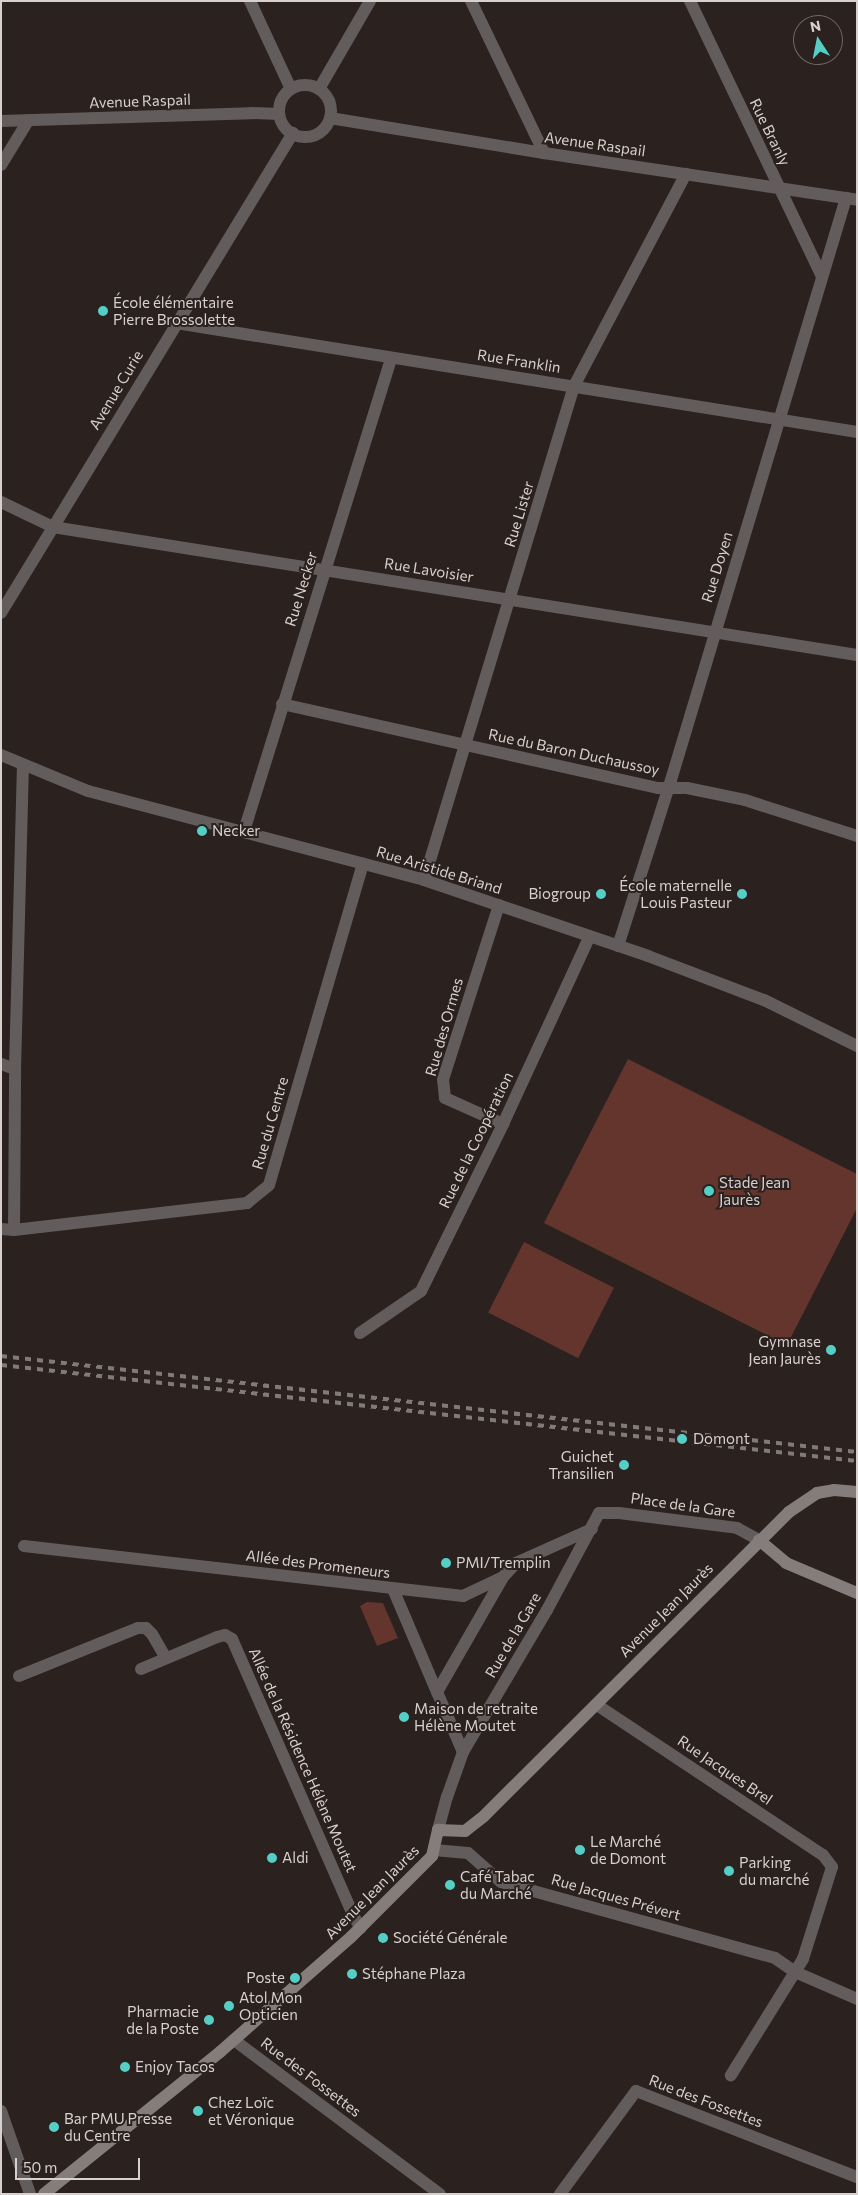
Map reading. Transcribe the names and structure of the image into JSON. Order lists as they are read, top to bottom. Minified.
{"streets":{"street":["Avenue Raspail","Rue Branly","Rue Franklin","Avenue Curie","Rue Lister","Rue Doyen","Rue Lavoisier","Rue Necker","Rue du Baron Duchaussoy","Rue Aristide Briand","Rue des Ormes","Rue du Centre","Rue de la Coopération","Place de la Gare","Allée des Promeneurs","Avenue Jean Jaurès","Rue de la Gare","Allée de la Résidence Hélène Moutet","Rue Jacques Brel","Rue Jacques Prévert","Rue des Fossettes"]},"crossings":[["Avenue Raspail","Rue Branly"],["Avenue Raspail","Avenue Curie"],["Avenue Raspail","Rue Lister"],["Avenue Raspail","Rue Doyen"],["Rue Branly","Rue Doyen"],["Rue Franklin","Avenue Curie"],["Rue Franklin","Rue Lister"],["Rue Franklin","Rue Doyen"],["Rue Franklin","Rue Necker"],["Avenue Curie","Rue Lavoisier"],["Rue Lister","Rue Lavoisier"],["Rue Lister","Rue du Baron Duchaussoy"],["Rue Lister","Rue Aristide Briand"],["Rue Doyen","Rue Lavoisier"],["Rue Doyen","Rue du Baron Duchaussoy"],["Rue Doyen","Rue Aristide Briand"],["Rue Lavoisier","Rue Necker"],["Rue Necker","Rue du Baron Duchaussoy"],["Rue Necker","Rue Aristide Briand"],["Rue Aristide Briand","Rue des Ormes"],["Rue Aristide Briand","Rue du Centre"],["Rue Aristide Briand","Rue de la Coopération"],["Rue des Ormes","Rue de la Coopération"],["Place de la Gare","Avenue Jean Jaurès"],["Place de la Gare","Rue de la Gare"],["Allée des Promeneurs","Rue de la Gare"],["Avenue Jean Jaurès","Rue de la Gare"],["Avenue Jean Jaurès","Allée de la Résidence Hélène Moutet"],["Avenue Jean Jaurès","Rue Jacques Brel"],["Avenue Jean Jaurès","Rue Jacques Prévert"],["Avenue Jean Jaurès","Rue des Fossettes"],["Rue Jacques Brel","Rue Jacques Prévert"]],"places":["École élémentaire Pierre Brossolette","Necker","Biogroup","École maternelle Louis Pasteur","Stade Jean Jaurès","Gymnase Jean Jaurès","Domont","Guichet Transilien","PMI/Tremplin","Maison de retraite Hélène Moutet","Le Marché de Domont","Aldi","Parking du marché","Café Tabac du Marché","Société Générale","Stéphane Plaza","Poste","Atol Mon Opticien","Pharmacie de la Poste","Enjoy Tacos","Chez Loïc et Véronique","Bar PMU Presse du Centre"],"scale_bar":"50 m","north":"top"}
